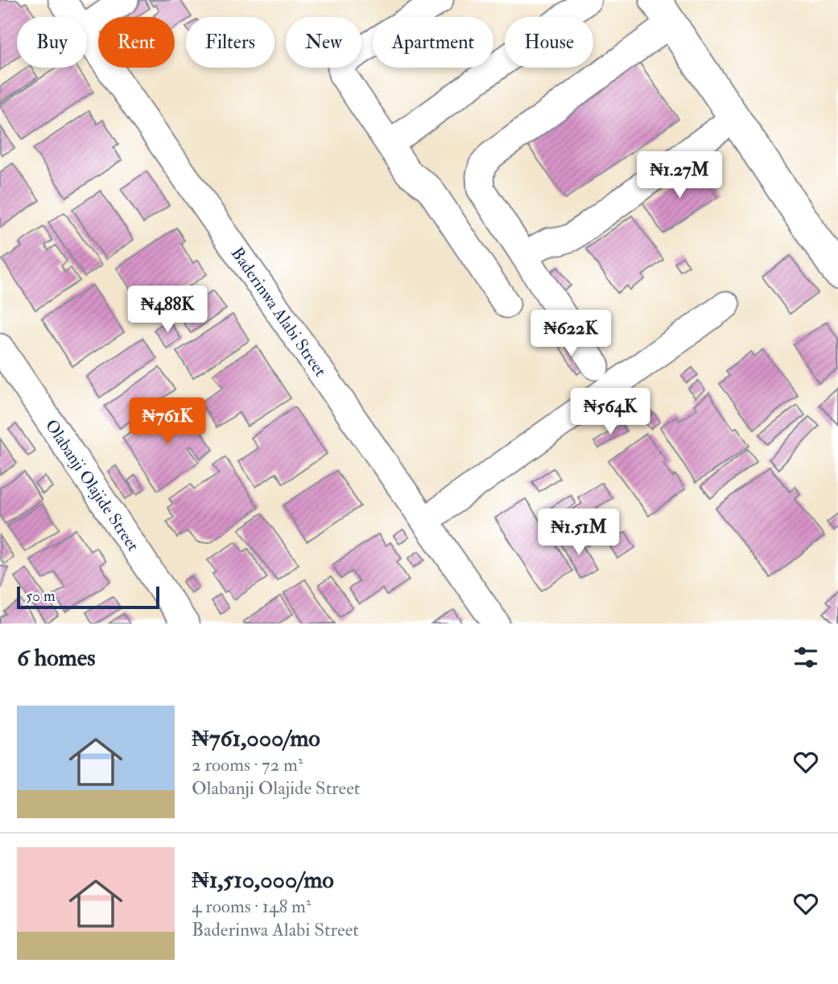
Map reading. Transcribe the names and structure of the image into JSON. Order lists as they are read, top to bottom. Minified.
{"streets":{"street":["Baderinwa Alabi Street","Olabanji Olajide Street"]},"scale_bar":"50 m","page":{"chip":["Buy","Rent","Filters","New","Apartment","House"],"price":["₦1.27M","₦488K","₦622K","₦564K","₦761K","₦1.51M"],"scale":"50 m","heading":"6 homes","list":[{"name":"₦761,000/mo","note":"2 rooms · 72 m² · Olabanji Olajide Street"},{"name":"₦1,510,000/mo","note":"4 rooms · 148 m² · Baderinwa Alabi Street"}]}}
